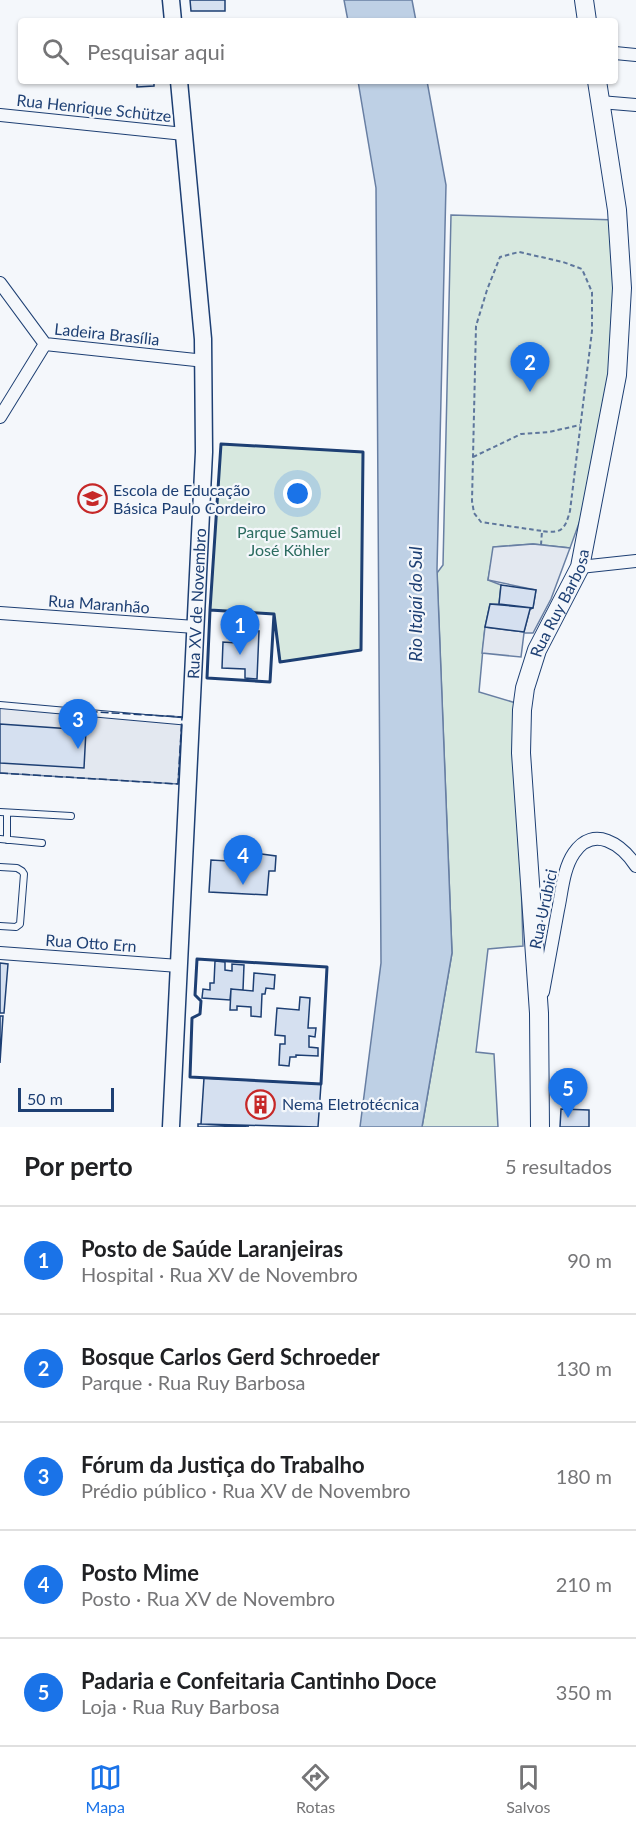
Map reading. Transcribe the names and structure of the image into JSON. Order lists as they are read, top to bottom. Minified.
{"streets":{"main road":["Rua Ruy Barbosa","Rua XV de Novembro"],"street":["Rua Henrique Schütze","Ladeira Brasília","Rua Maranhão","Rua Urubici","Rua Otto Ern"]},"crossings":[["Rua Henrique Schütze","Rua XV de Novembro"],["Ladeira Brasília","Rua XV de Novembro"],["Rua Ruy Barbosa","Rua Urubici"],["Rua Maranhão","Rua XV de Novembro"],["Rua XV de Novembro","Rua Otto Ern"]],"water":["Rio Itajaí do Sul"],"parks":["Parque Samuel José Köhler"],"places":{"school or university":["Escola de Educação Básica Paulo Cordeiro"],"building":["Nema Eletrotécnica"]},"scale_bar":"50 m","page":{"search":"Pesquisar aqui","pins":["2","1","3","4","5"],"scale":"50 m","heading":["Por perto","5 resultados"],"list":[{"mark":"1","name":"Posto de Saúde Laranjeiras","note":"Hospital · Rua XV de Novembro","value":"90 m"},{"mark":"2","name":"Bosque Carlos Gerd Schroeder","note":"Parque · Rua Ruy Barbosa","value":"130 m"},{"mark":"3","name":"Fórum da Justiça do Trabalho","note":"Prédio público · Rua XV de Novembro","value":"180 m"},{"mark":"4","name":"Posto Mime","note":"Posto · Rua XV de Novembro","value":"210 m"},{"mark":"5","name":"Padaria e Confeitaria Cantinho Doce","note":"Loja · Rua Ruy Barbosa","value":"350 m"}],"nav":["Mapa","Rotas","Salvos"]}}
